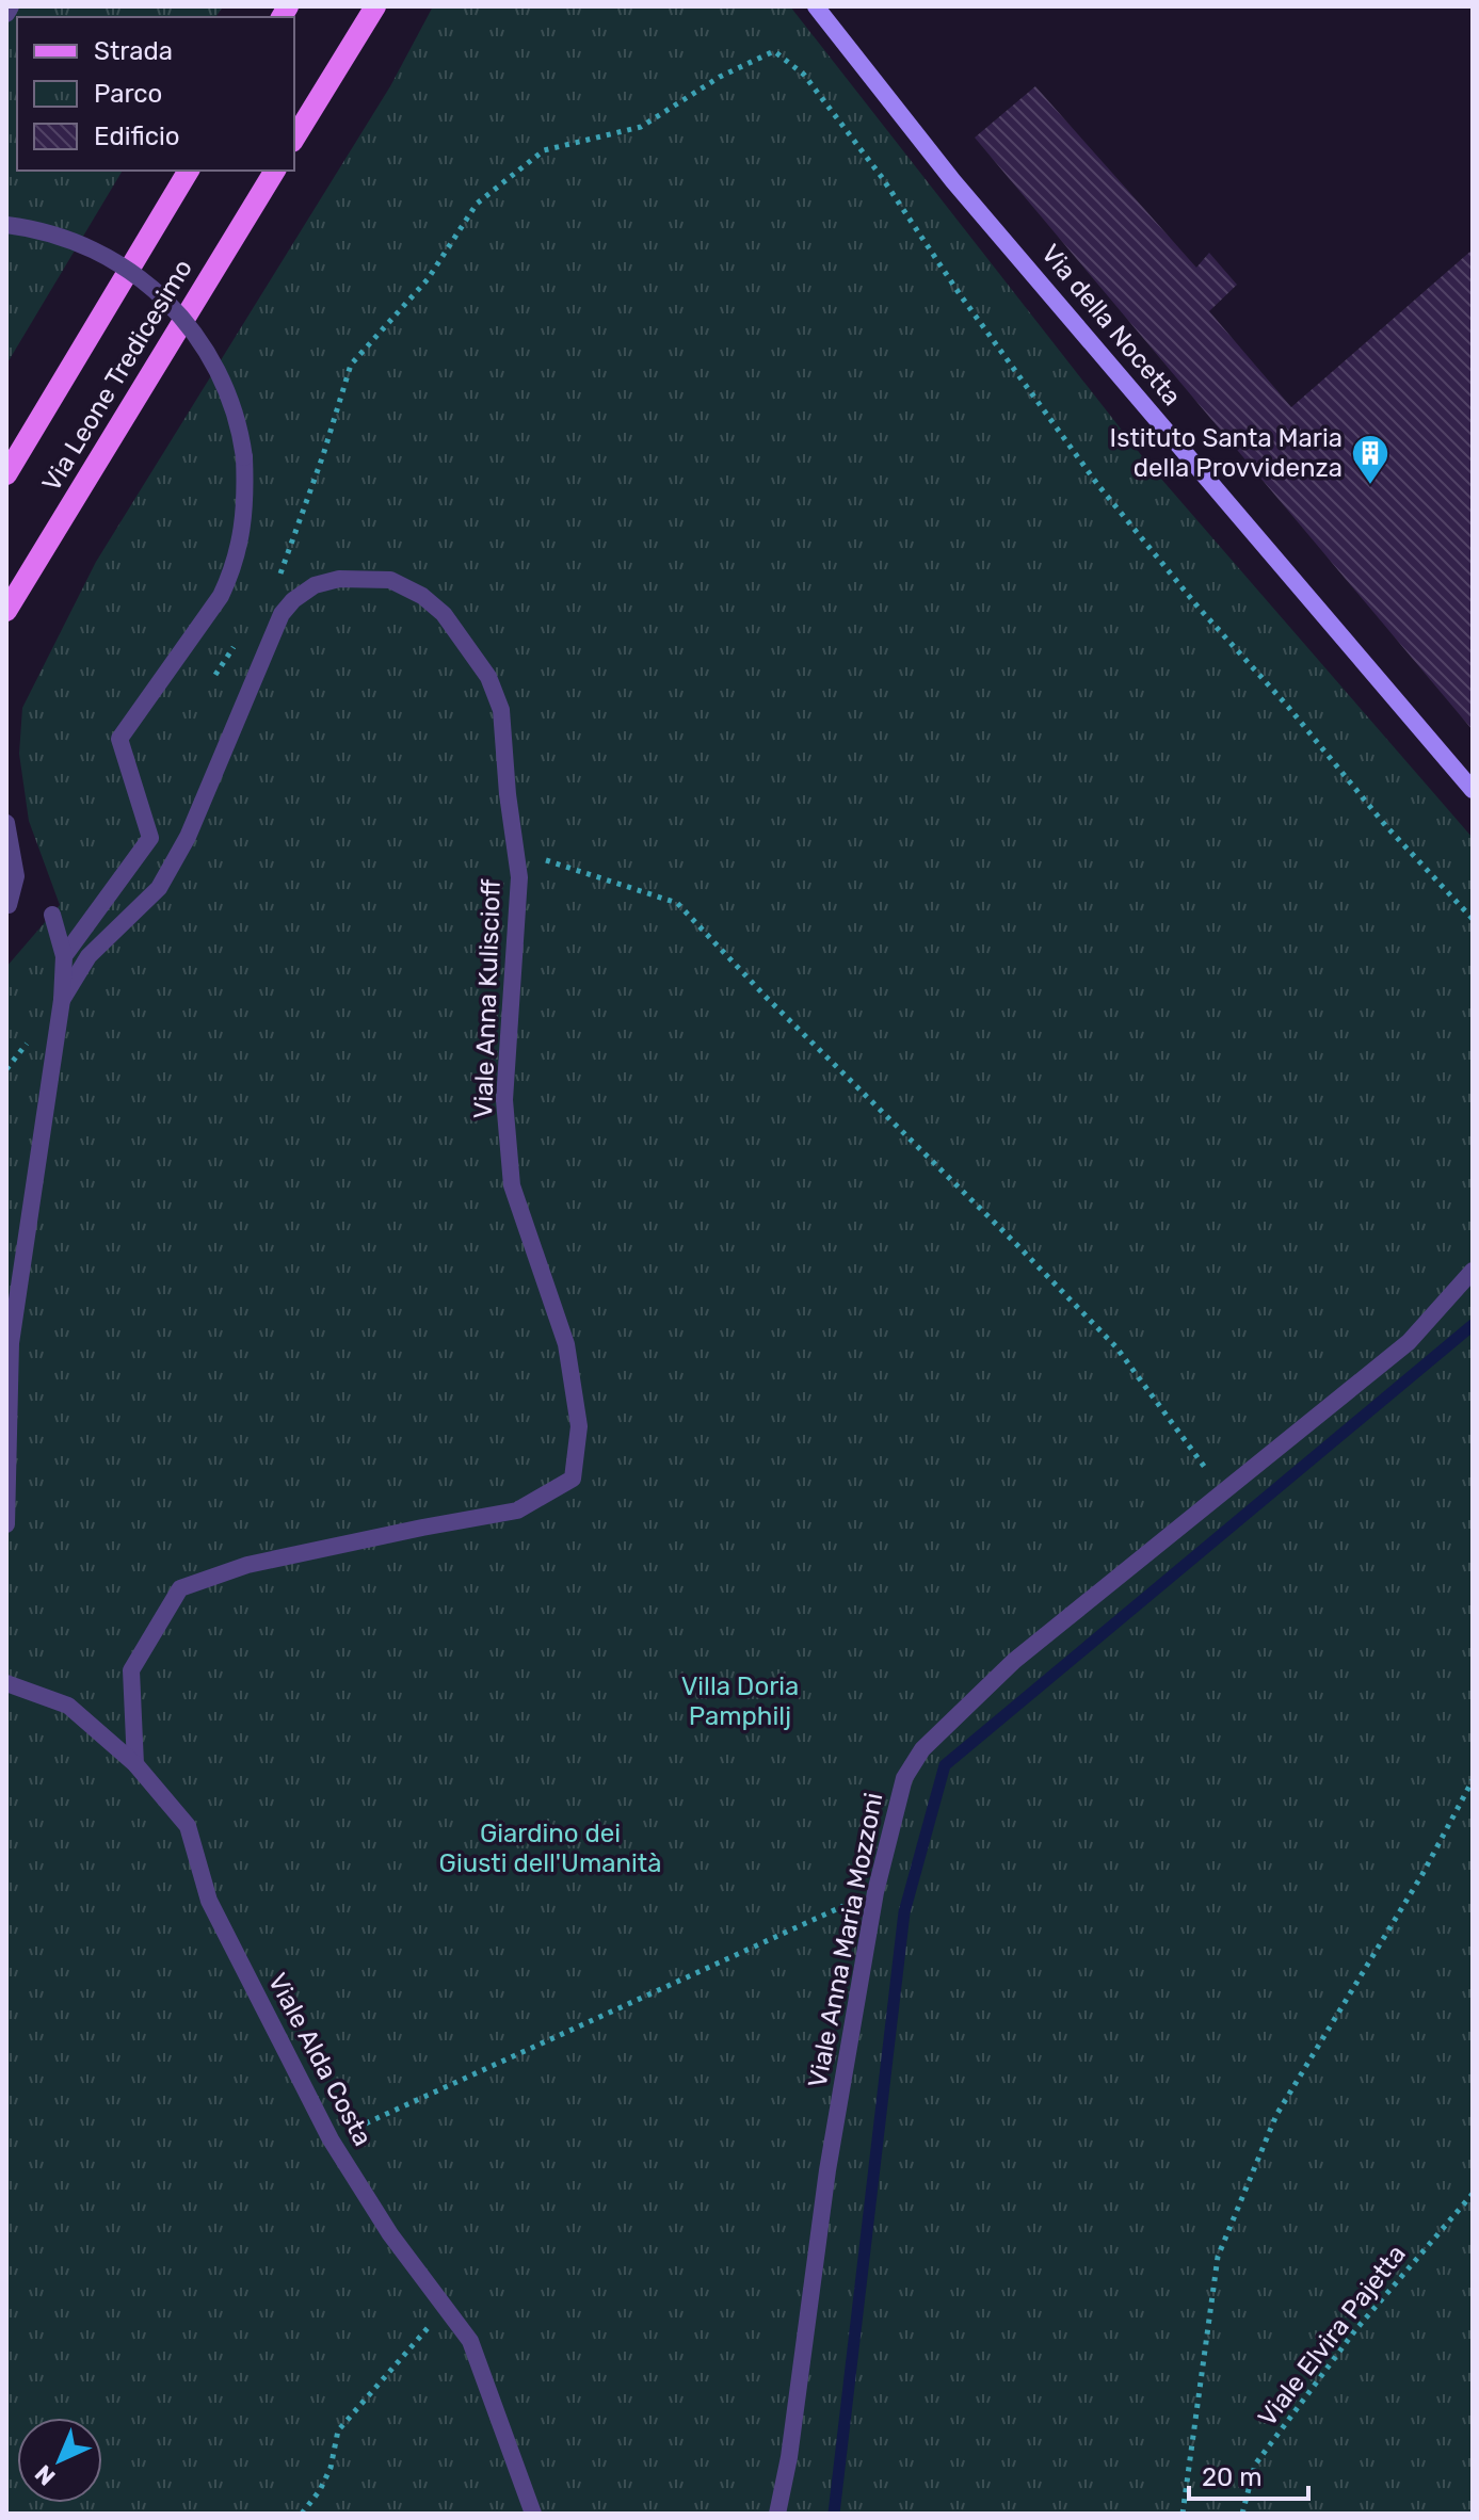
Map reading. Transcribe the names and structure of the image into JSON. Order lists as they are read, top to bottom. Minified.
{"streets":{"main road":["Via Leone Tredicesimo"],"street":["Via della Nocetta","Viale Anna Kuliscioff","Viale Anna Maria Mozzoni","Viale Alda Costa"],"path":["Viale Elvira Pajetta"]},"crossings":[["Viale Anna Kuliscioff","Viale Alda Costa"]],"parks":["Villa Doria Pamphilj","Giardino dei Giusti dell'Umanità"],"places":{"building":["Istituto Santa Maria della Provvidenza"]},"legend":["Strada","Parco","Edificio"],"scale_bar":"20 m","north":"bottom left"}
